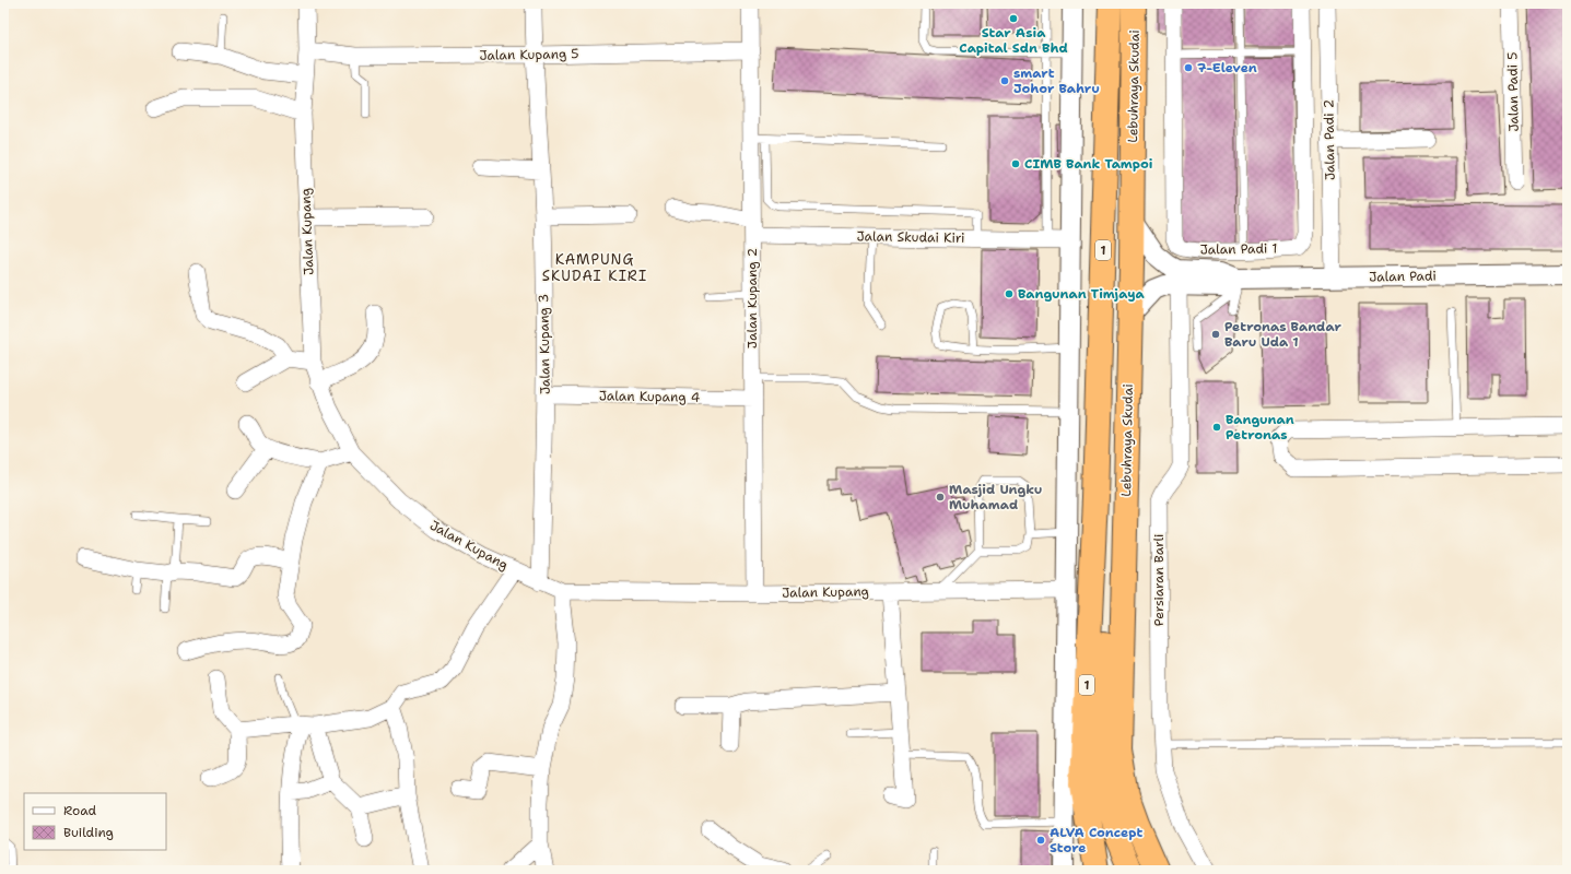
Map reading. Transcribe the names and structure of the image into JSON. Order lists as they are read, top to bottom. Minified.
{"streets":{"highway":["Lebuhraya Skudai","1"],"street":["Jalan Kupang 5","Jalan Padi 5","Jalan Padi 2","Jalan Kupang","Jalan Skudai Kiri","Jalan Padi 1","Jalan Padi","Jalan Kupang 2","Jalan Kupang 3","Jalan Kupang 4","Persiaran Barli"]},"crossings":[["Jalan Kupang 5","Jalan Kupang"],["Jalan Kupang 5","Jalan Kupang 2"],["Jalan Kupang 5","Jalan Kupang 3"],["Lebuhraya Skudai","Jalan Padi"],["Jalan Padi 2","Jalan Padi"],["Jalan Kupang","Jalan Kupang 2"],["Jalan Kupang","Jalan Kupang 3"],["Jalan Skudai Kiri","Jalan Kupang 2"],["Jalan Padi","Persiaran Barli"],["Jalan Kupang 2","Jalan Kupang 4"],["Jalan Kupang 3","Jalan Kupang 4"]],"districts":["KAMPUNG SKUDAI KIRI"],"places":["Star Asia Capital Sdn Bhd","7-Eleven","smart Johor Bahru","CIMB Bank Tampoi","Bangunan Timjaya","Petronas Bandar Baru Uda 1","Bangunan Petronas","Masjid Ungku Muhamad","ALVA Concept Store"],"legend":["Road","Building"]}
